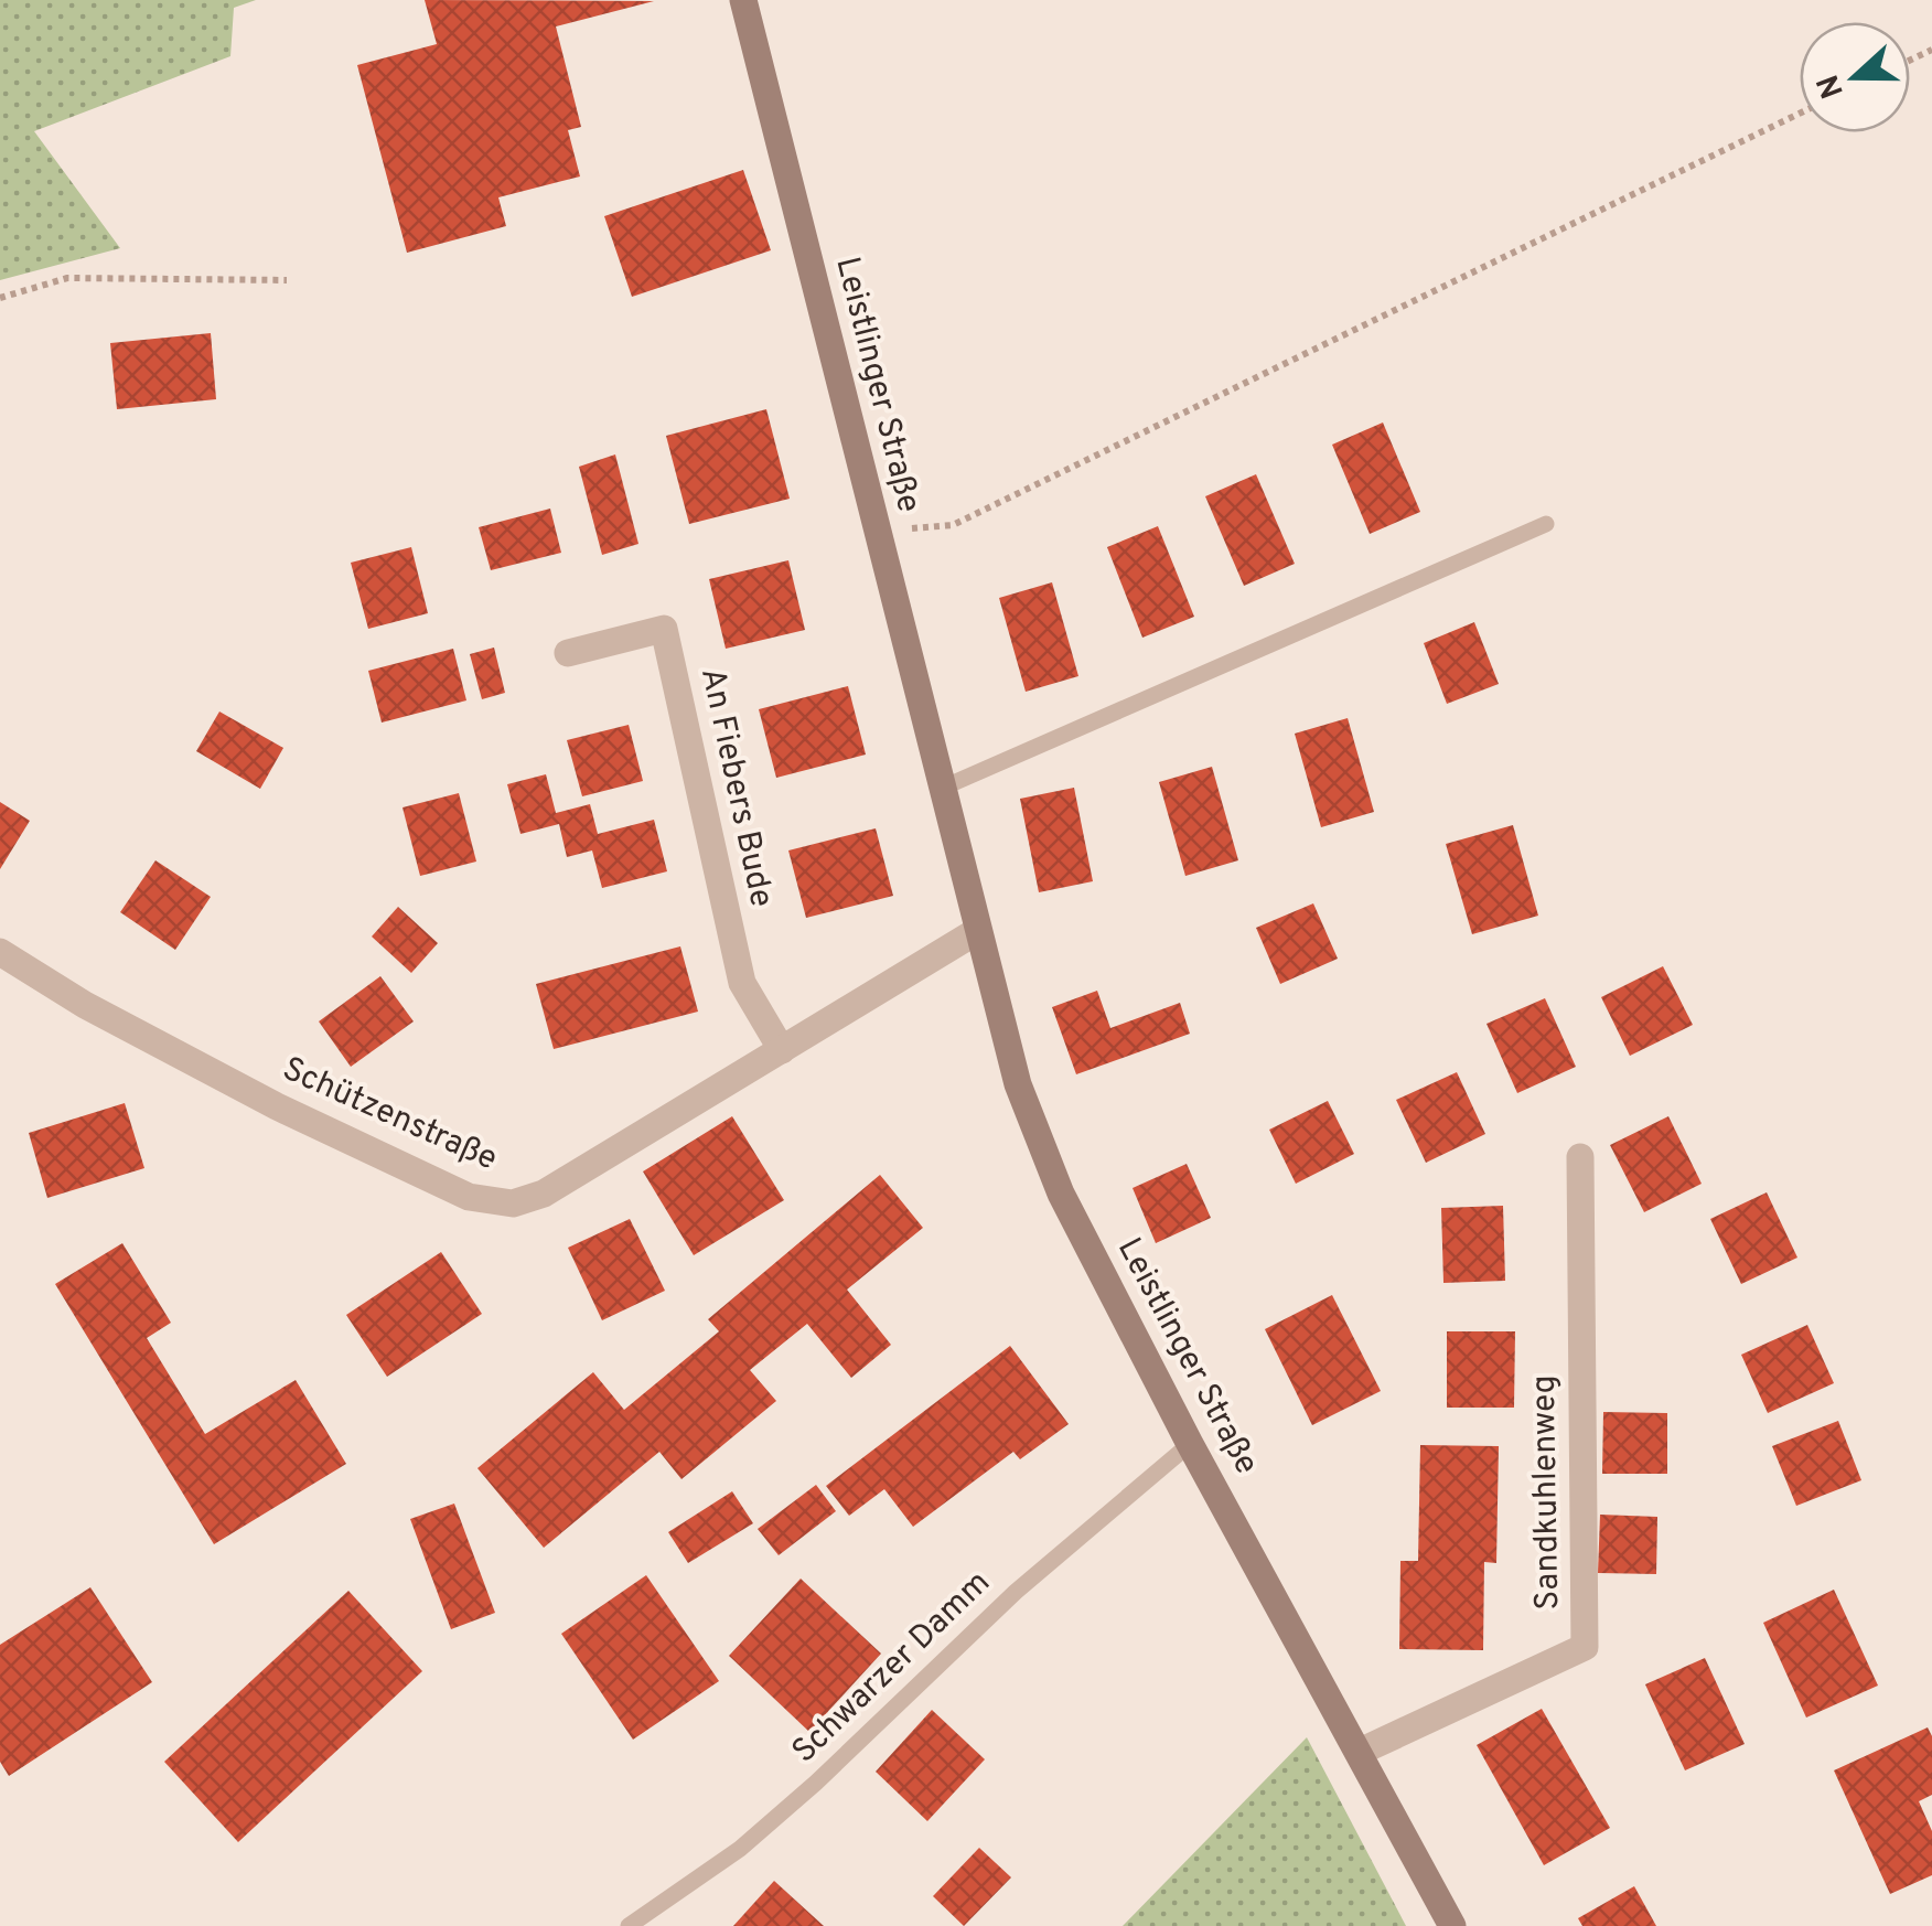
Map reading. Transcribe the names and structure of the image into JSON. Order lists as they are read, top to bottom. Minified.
{"streets":{"street":["Leistlinger Straße","An Fiebers Bude","Schützenstraße","Sandkuhlenweg"],"lane":["Schwarzer Damm"]},"crossings":[["Leistlinger Straße","Schützenstraße"],["Leistlinger Straße","Sandkuhlenweg"],["Leistlinger Straße","Schwarzer Damm"],["An Fiebers Bude","Schützenstraße"]],"north":"left"}
